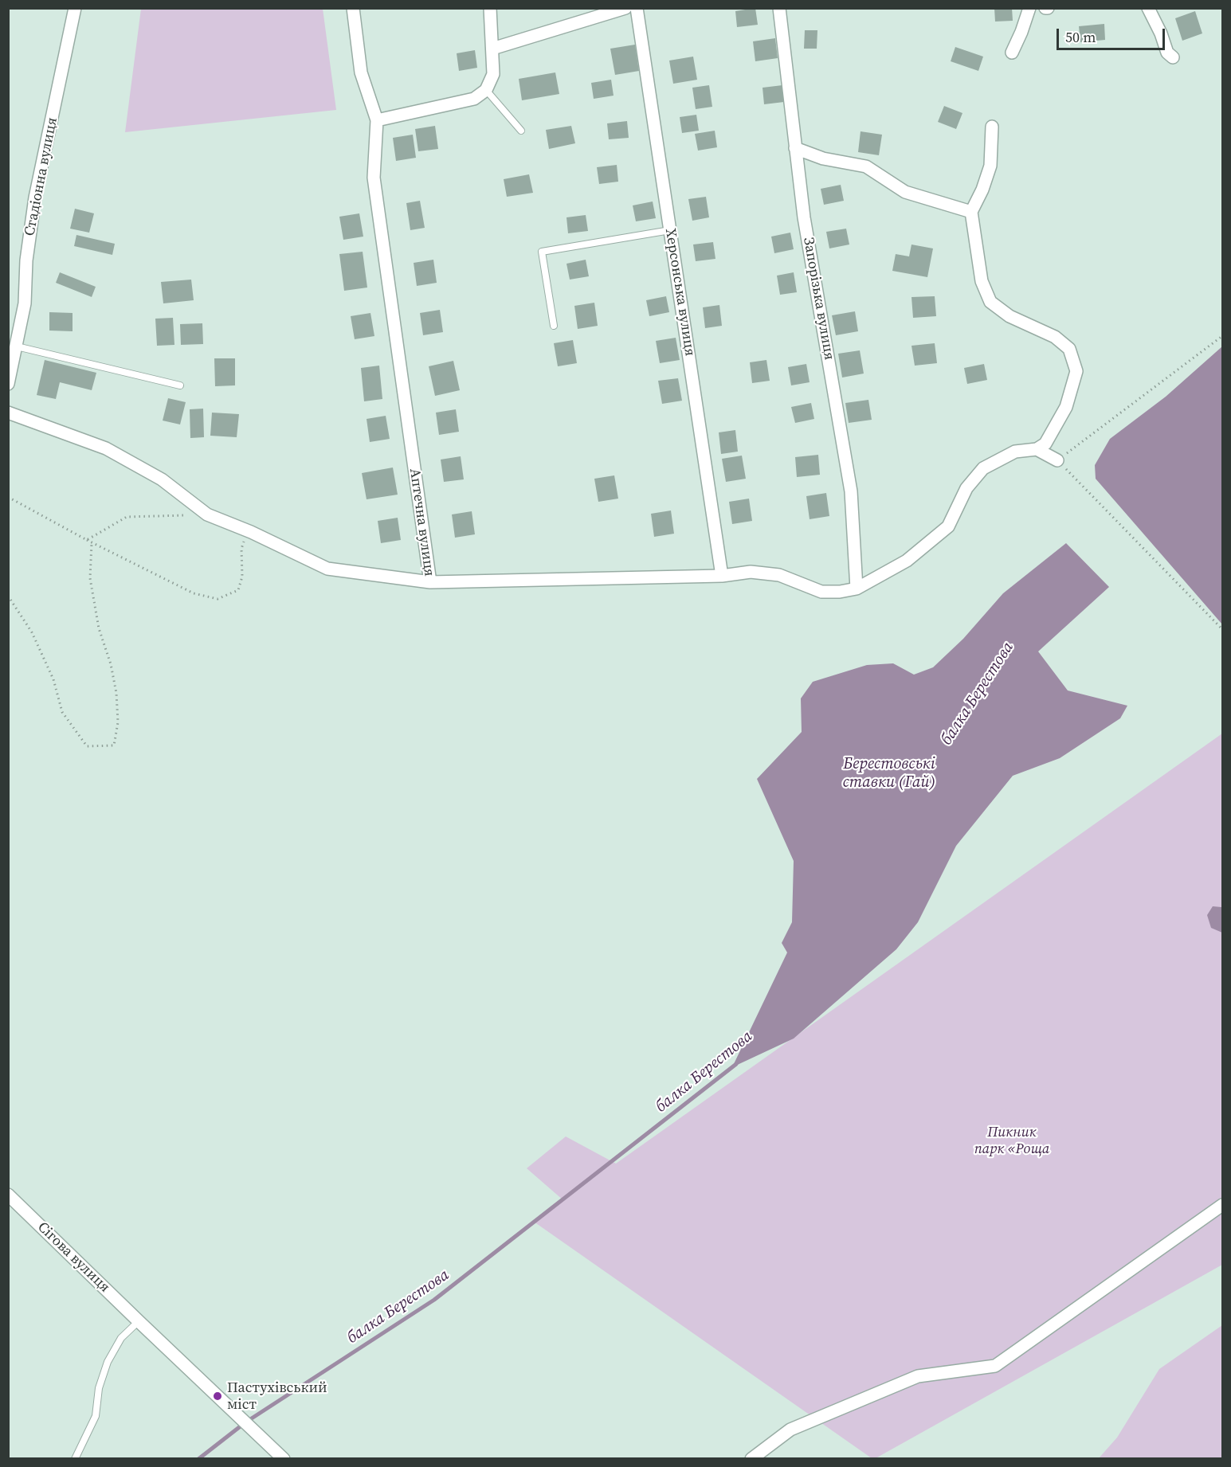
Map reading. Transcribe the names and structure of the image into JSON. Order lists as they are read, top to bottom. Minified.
{"streets":{"street":["Стадіонна вулиця","Херсонська вулиця","Запорізька вулиця","Аптечна вулиця","Сігова вулиця"]},"water":["балка Берестова","Берестовські ставки (Гай)"],"parks":["Пикник парк «Роща"],"places":["Пастухівський міст"],"scale_bar":"50 m"}
